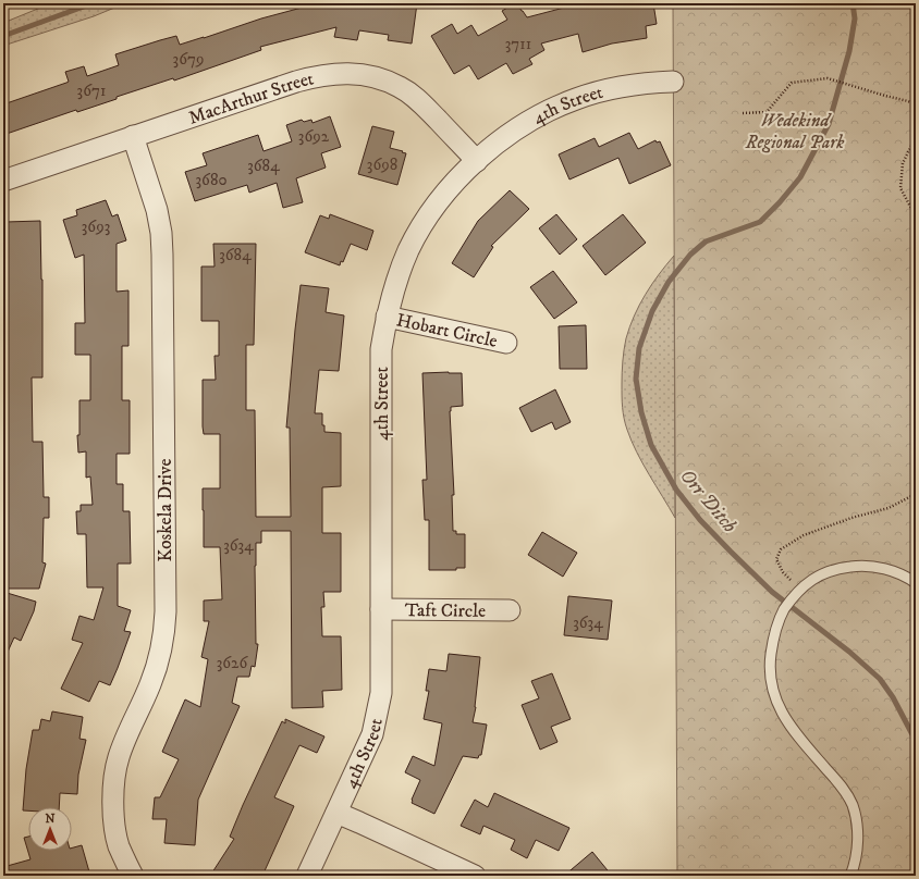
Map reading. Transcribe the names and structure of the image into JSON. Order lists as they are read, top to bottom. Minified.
{"streets":{"street":["MacArthur Street","4th Street","Hobart Circle","Koskela Drive","Taft Circle"]},"crossings":[["MacArthur Street","4th Street"],["MacArthur Street","Koskela Drive"],["4th Street","Hobart Circle"],["4th Street","Taft Circle"]],"water":["Orr Ditch"],"parks":["Wedekind Regional Park"],"house_numbers":["3711","3679","3671","3692","3698","3684","3680","3693","3684","3634","3634","3626"],"north":"top"}
